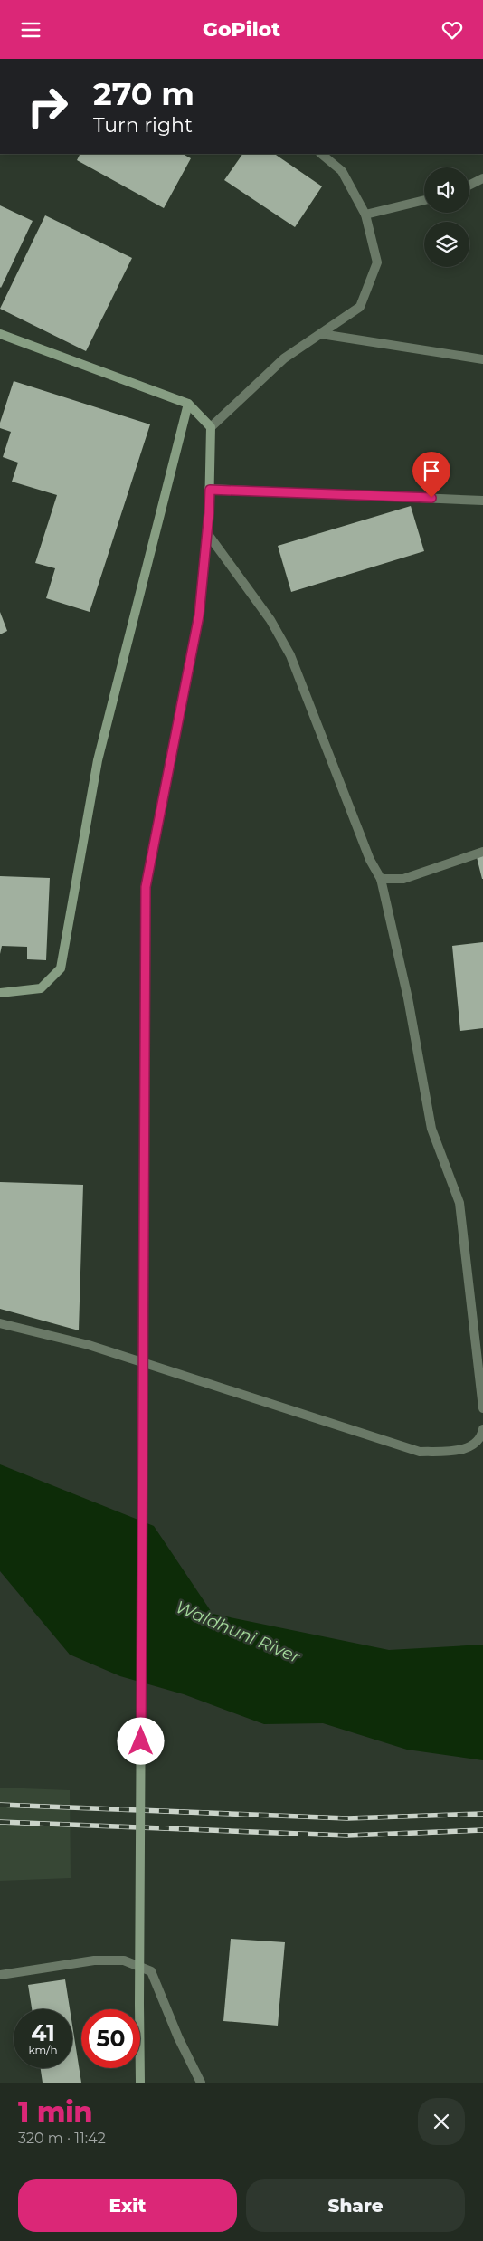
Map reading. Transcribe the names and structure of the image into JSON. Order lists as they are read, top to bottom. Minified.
{"water":["Waldhuni River"],"page":{"header":"GoPilot","turn":["270 m","Turn right"],"speed":"41 km/h","limit":"50","heading":["1 min","320 m · 11:42"],"buttons":["Exit","Share"]}}
